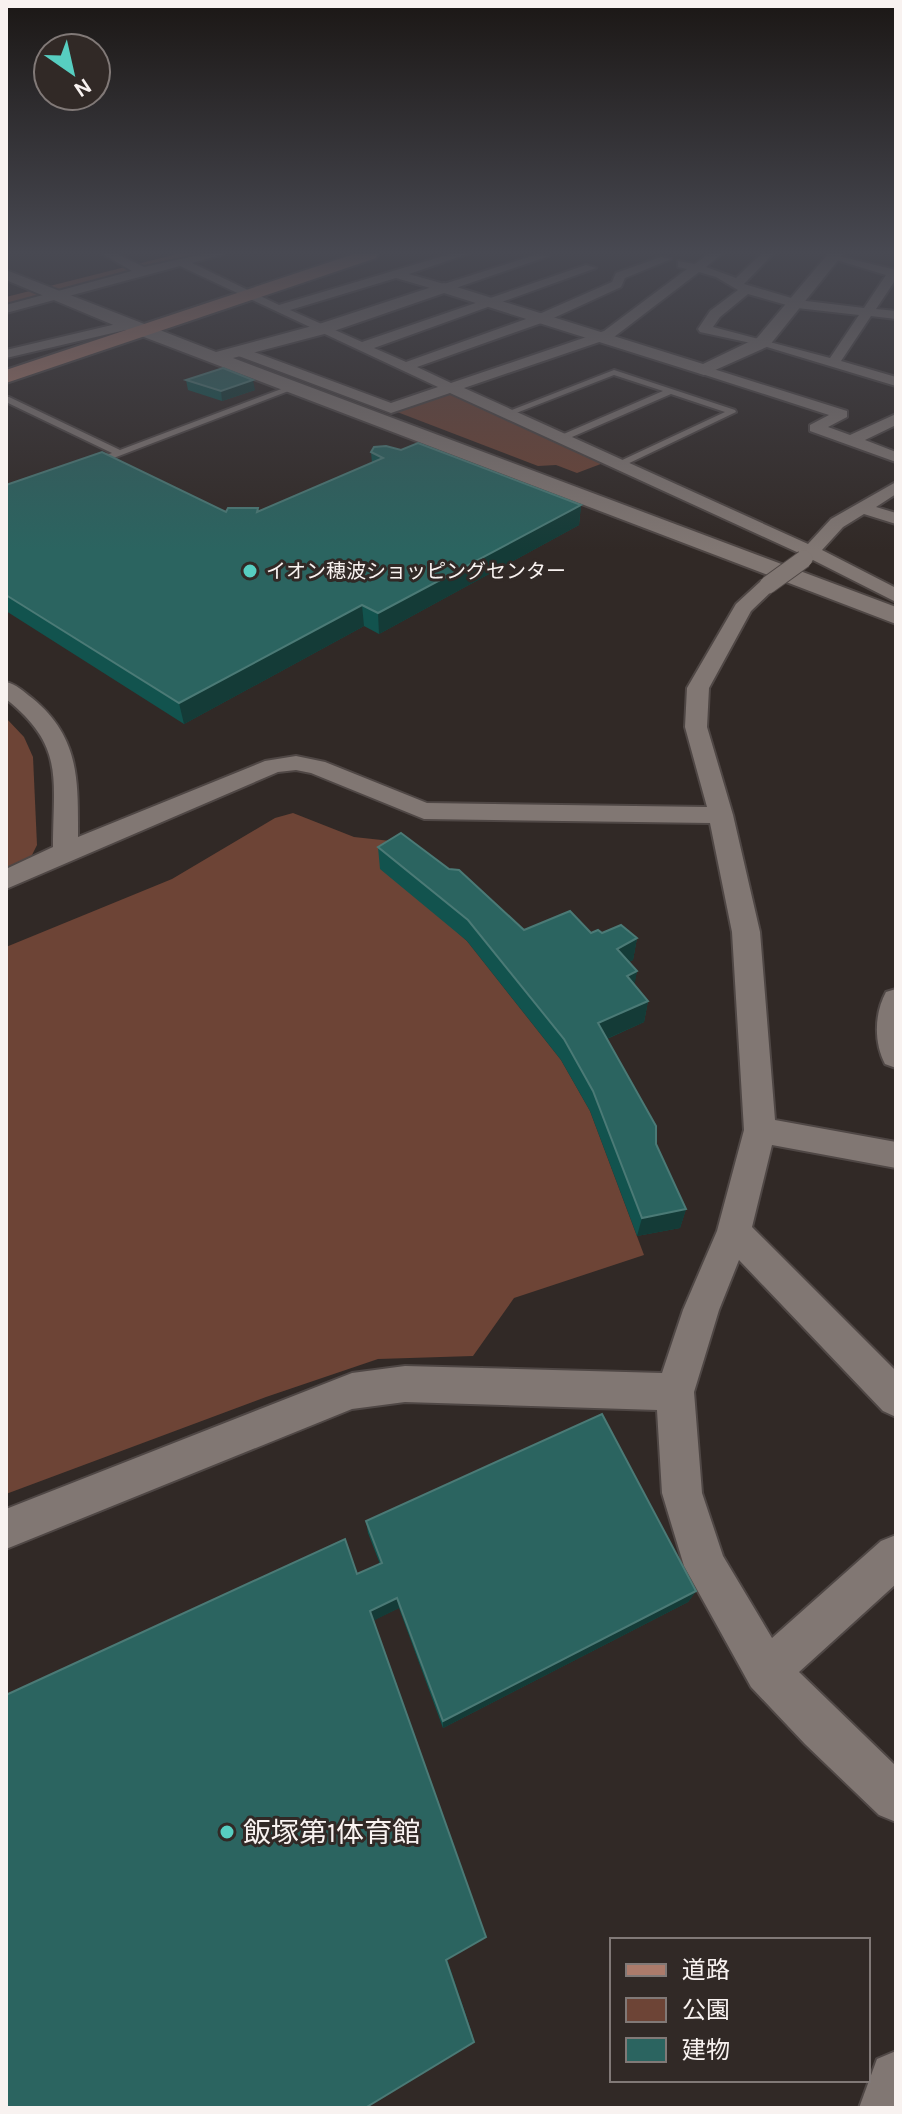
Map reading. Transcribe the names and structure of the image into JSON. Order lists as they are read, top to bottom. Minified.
{"places":["イオン穂波ショッピングセンター","飯塚第1体育館"],"legend":["道路","公園","建物"],"north":"bottom right"}
